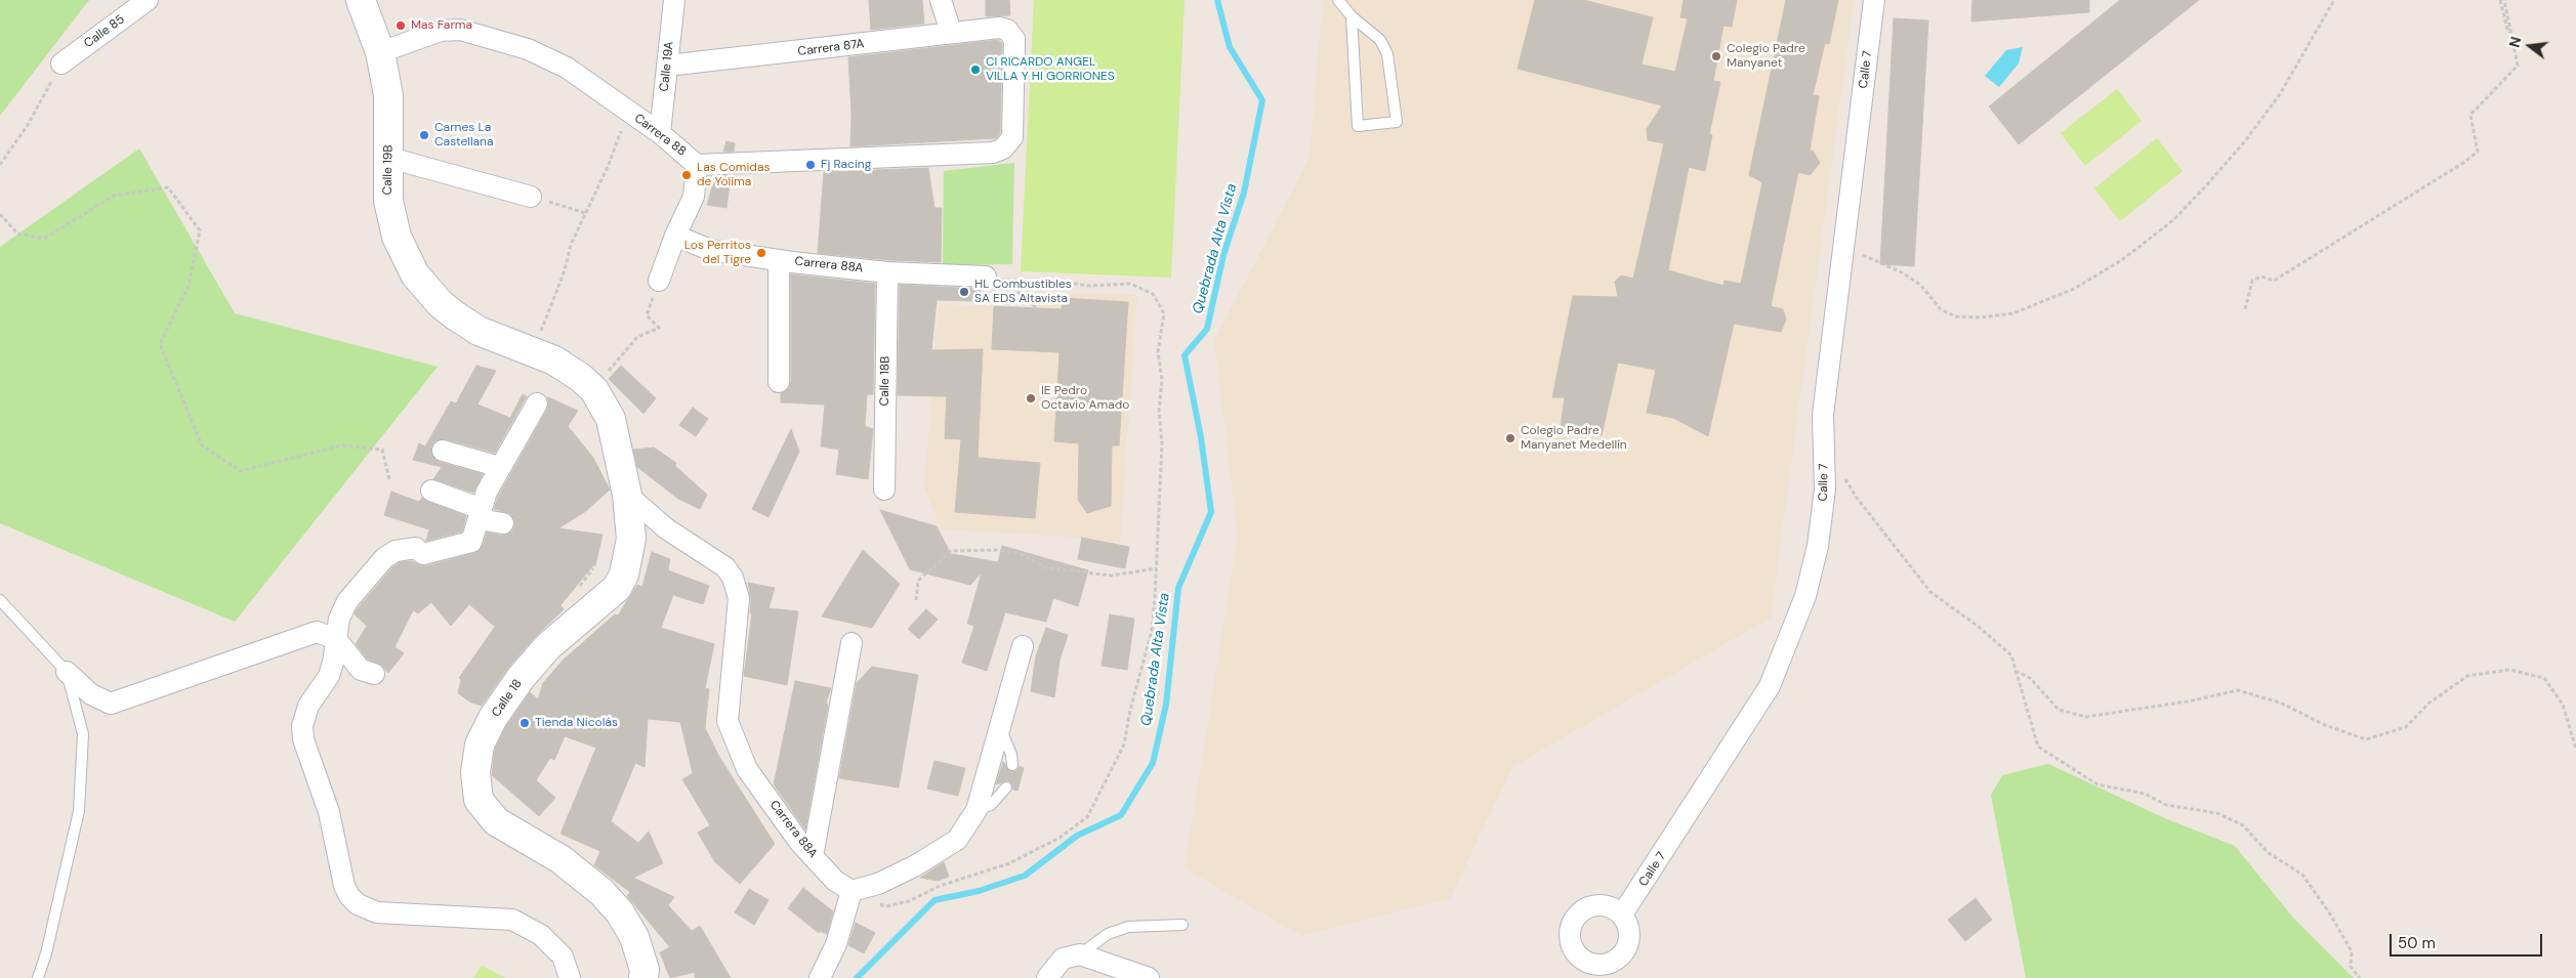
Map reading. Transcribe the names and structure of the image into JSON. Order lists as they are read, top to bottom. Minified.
{"streets":{"street":["Calle 85","Carrera 87A","Calle 19A","Calle 7","Carrera 88","Calle 19B","Carrera 88A","Calle 18B","Calle 18"]},"crossings":[["Carrera 87A","Calle 19A"],["Carrera 87A","Carrera 88"],["Calle 19A","Carrera 88"],["Carrera 88","Calle 19B"],["Calle 19B","Calle 18"],["Carrera 88A","Calle 18B"],["Carrera 88A","Calle 18"]],"water":["Quebrada Alta Vista"],"places":["Mas Farma","Colegio Padre Manyanet","CI RICARDO ANGEL VILLA Y HI GORRIONES","Carnes La Castellana","Fj Racing","Las Comidas de Yolima","Los Perritos del Tigre","HL Combustibles SA EDS Altavista","IE Pedro Octavio Amado","Colegio Padre Manyanet Medellín","Tienda Nicolás"],"scale_bar":"50 m","north":"left"}
